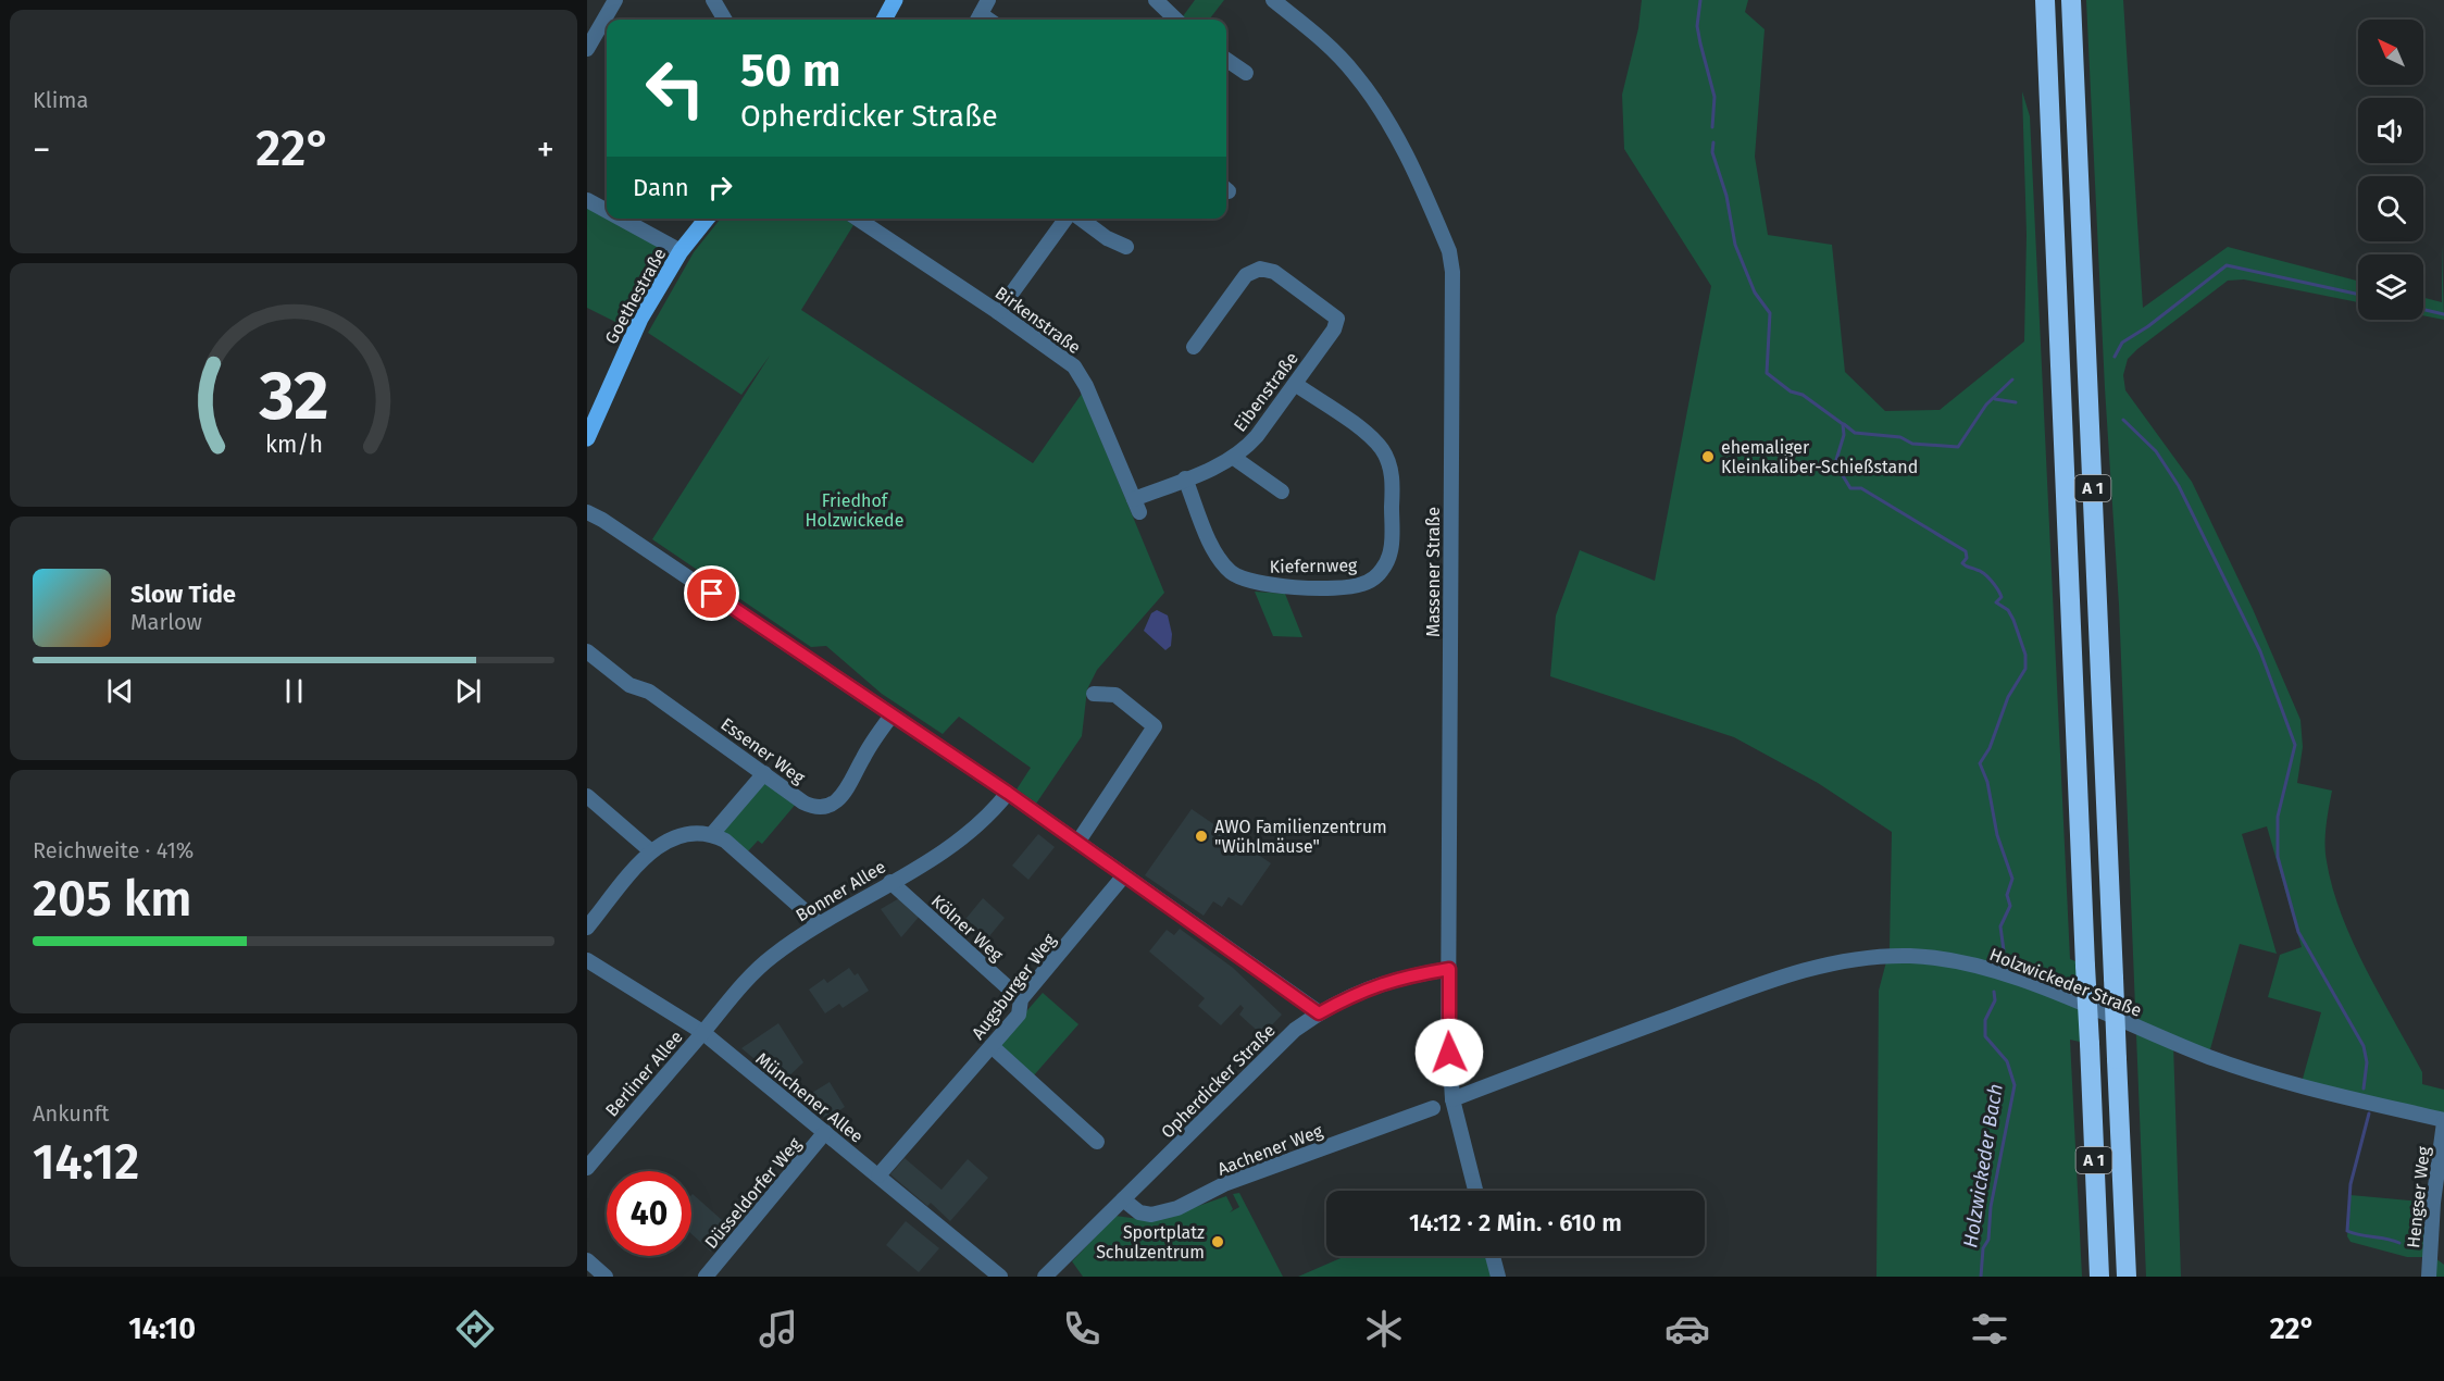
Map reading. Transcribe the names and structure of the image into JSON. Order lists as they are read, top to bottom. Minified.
{"streets":{"highway":["A 1"],"main road":["Goethestraße"],"street":["Birkenstraße","Eibenstraße","Kiefernweg","Massener Straße","Essener Weg","Bonner Allee","Kölner Weg","Holzwickeder Straße","Augsburger Weg","Berliner Allee","Opherdicker Straße","Münchener Allee","Aachener Weg","Düsseldorfer Weg","Hengser Weg"]},"crossings":[["Birkenstraße","Eibenstraße"],["Eibenstraße","Kiefernweg"],["Massener Straße","Holzwickeder Straße"],["Massener Straße","Opherdicker Straße"],["Bonner Allee","Kölner Weg"],["Bonner Allee","Berliner Allee"],["Bonner Allee","Münchener Allee"],["Kölner Weg","Augsburger Weg"],["Holzwickeder Straße","Hengser Weg"],["Augsburger Weg","Münchener Allee"],["Berliner Allee","Münchener Allee"],["Opherdicker Straße","Aachener Weg"],["Münchener Allee","Düsseldorfer Weg"]],"water":["Holzwickeder Bach"],"parks":["Friedhof Holzwickede"],"places":["ehemaliger Kleinkaliber-Schießstand","AWO Familienzentrum \"Wühlmäuse\"","Sportplatz Schulzentrum"],"north":"top left","page":{"tile":["Klima",["Reichweite · 41%","205 km"],["Ankunft","14:12"]],"turn":["50 m","Opherdicker Straße"],"heat":["−","22°","+"],"then":"Dann","song":["Slow Tide","Marlow"],"limit":"40","trip":"14:12 · 2 Min. · 610 m","tabs":["14:10","22°"],"gauge":["32","km/h"]}}
